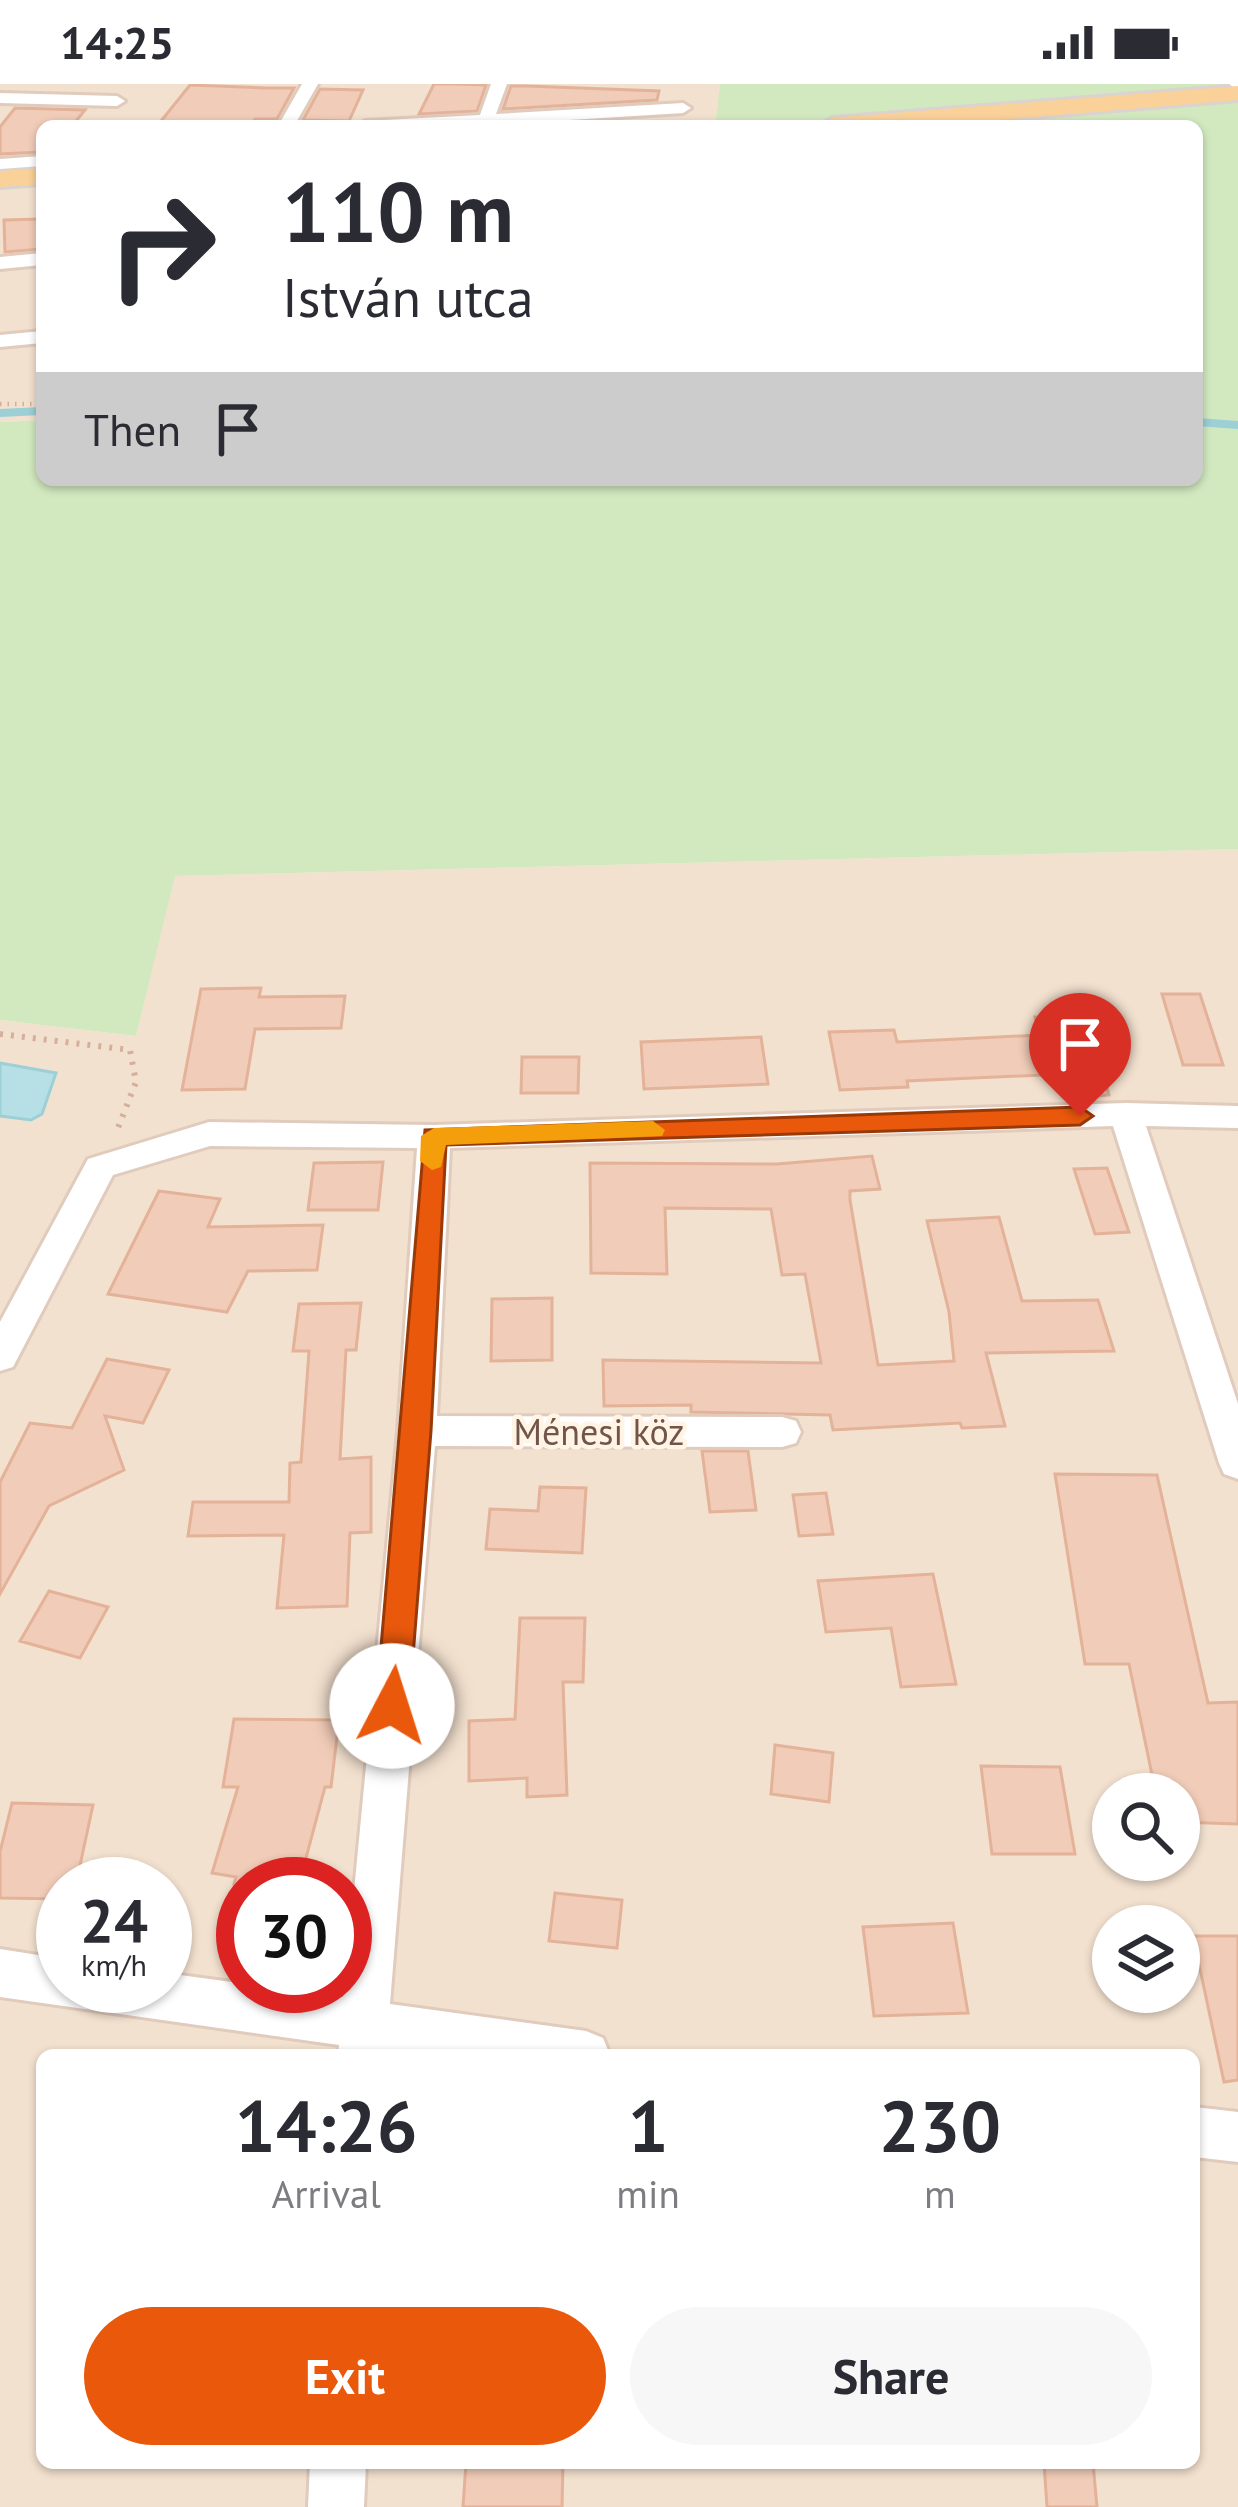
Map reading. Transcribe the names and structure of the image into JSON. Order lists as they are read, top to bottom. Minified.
{"streets":{"street":["Ménesi köz"]},"page":{"status":"14:25","turn":["110 m","István utca"],"then":"Then","speed":"24 km/h","limit":"30","eta":["14:26","Arrival","1","min","230","m"],"buttons":["Exit","Share"]}}
